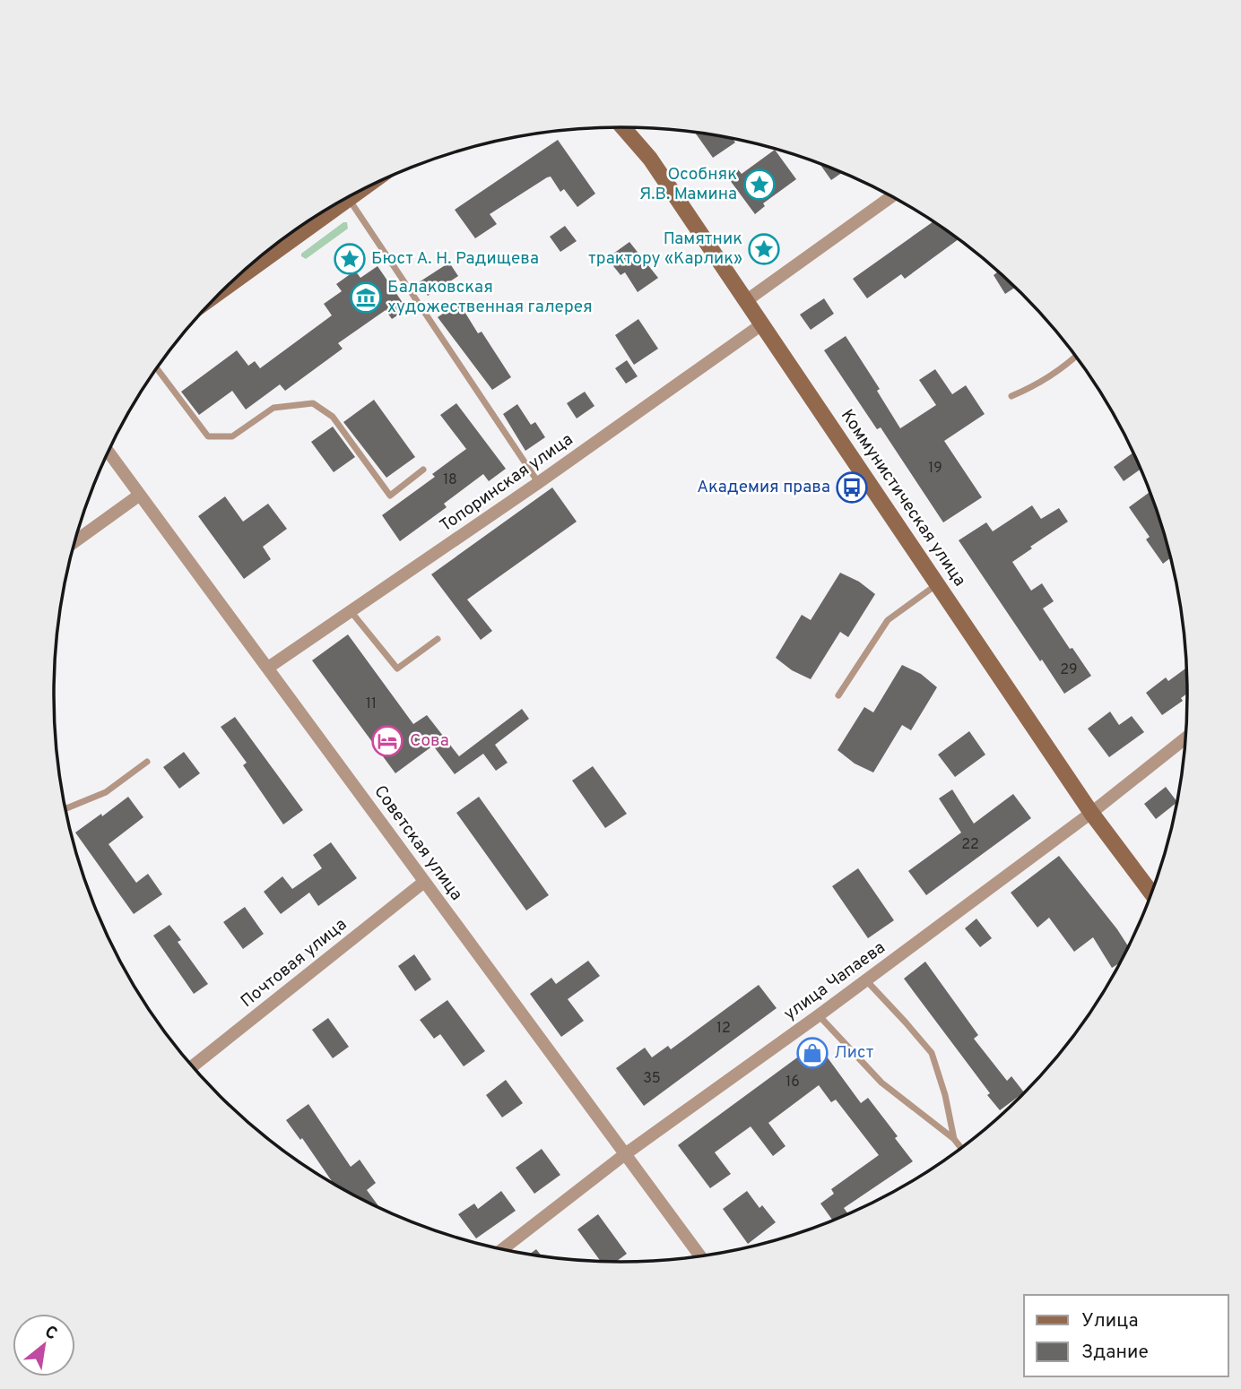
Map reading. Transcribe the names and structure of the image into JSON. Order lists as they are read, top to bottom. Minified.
{"streets":{"main road":["Коммунистическая улица"],"street":["Топоринская улица","Советская улица","Почтовая улица","улица Чапаева"]},"crossings":[["Топоринская улица","Коммунистическая улица"],["Топоринская улица","Советская улица"],["Коммунистическая улица","улица Чапаева"],["Советская улица","Почтовая улица"],["Советская улица","улица Чапаева"]],"places":{"place":["Особняк Я.В. Мамина","Памятник трактору «Карлик»","Бюст А. Н. Радищева"],"museum":["Балаковская художественная галерея"],"bus stop":["Академия права"],"hotel":["Сова"],"shop":["Лист"]},"house_numbers":["19","18","29","11","22","12","35","16"],"legend":["Улица","Здание"],"north":"top right"}
